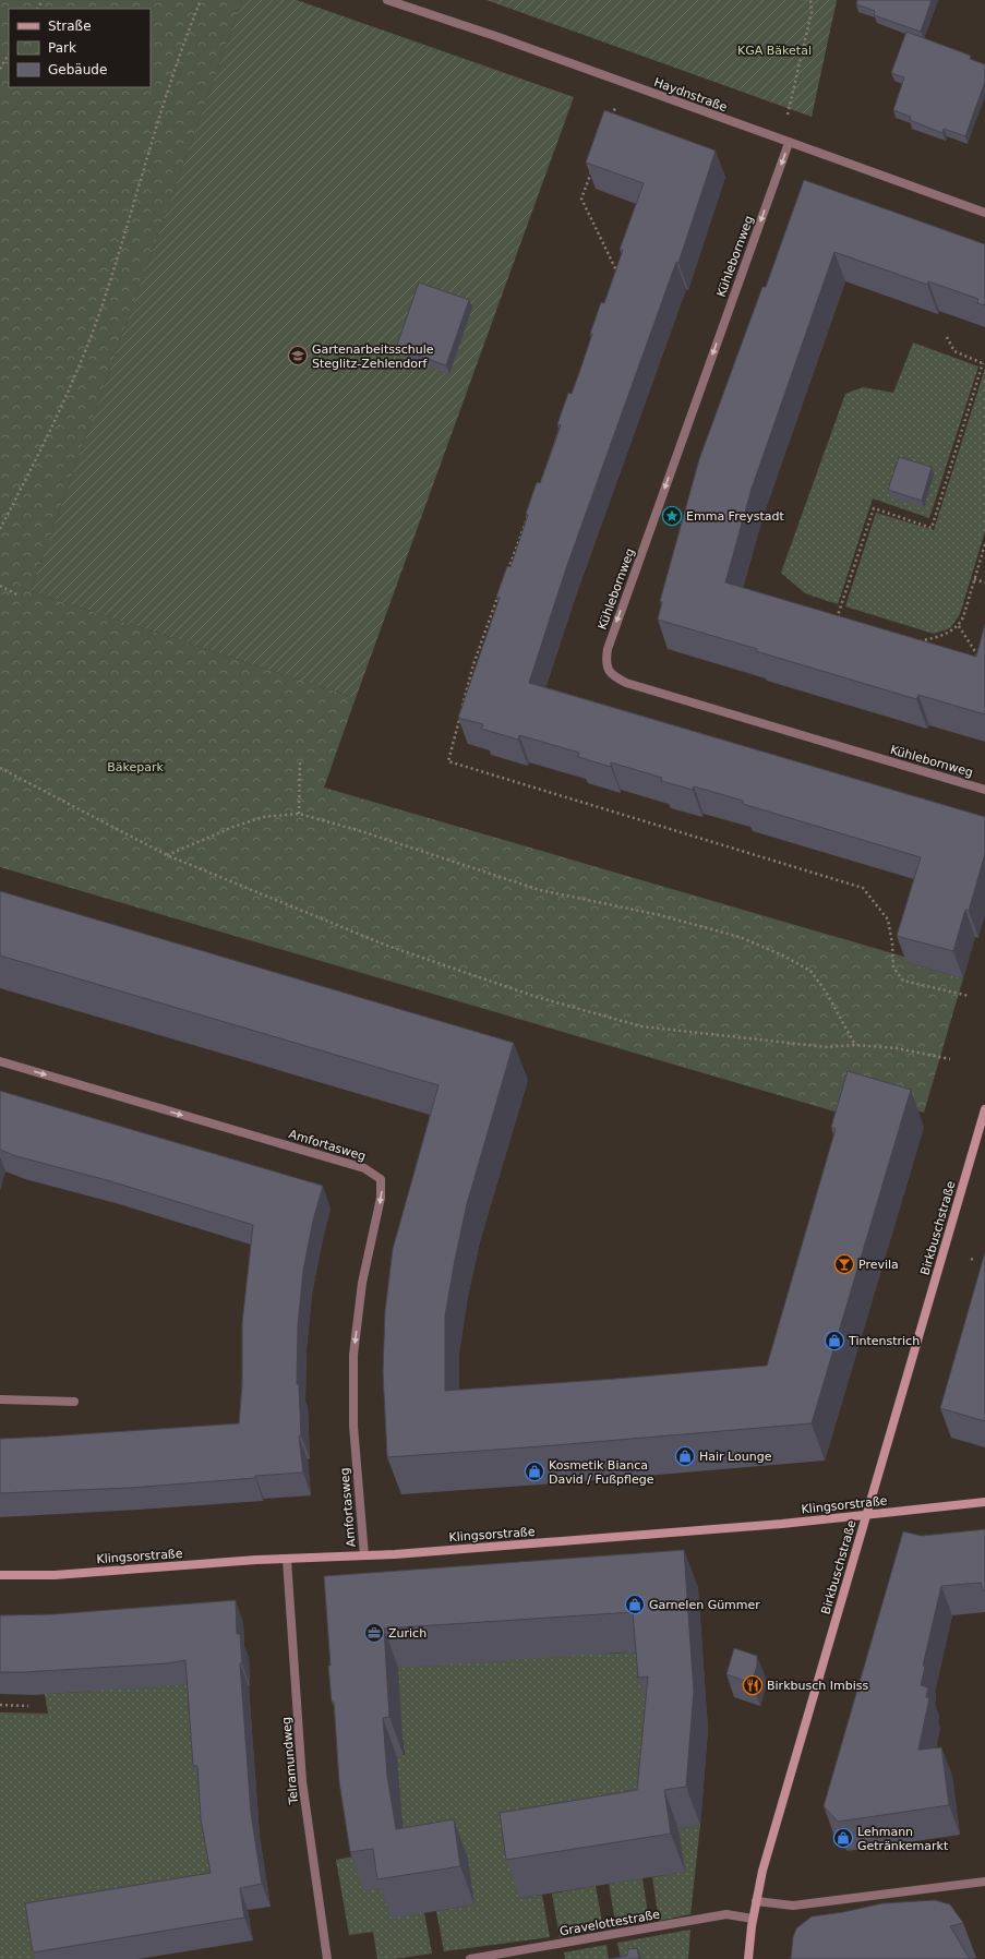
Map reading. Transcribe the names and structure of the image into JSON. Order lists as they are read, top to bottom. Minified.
{"streets":{"street":["Haydnstraße","Kühlebornweg","Amfortasweg","Birkbuschstraße","Klingsorstraße","Telramundweg","Gravelottestraße"]},"crossings":[["Haydnstraße","Kühlebornweg"],["Amfortasweg","Klingsorstraße"],["Birkbuschstraße","Klingsorstraße"],["Birkbuschstraße","Gravelottestraße"],["Klingsorstraße","Telramundweg"]],"parks":["KGA Bäketal","Bäkepark"],"places":{"school or university":["Gartenarbeitsschule Steglitz-Zehlendorf"],"place":["Emma Freystadt"],"bar":["Previla"],"shop":["Tintenstrich","Hair Lounge","Kosmetik Bianca David / Fußpflege","Garnelen Gümmer","Lehmann Getränkemarkt"],"office":["Zurich"],"restaurant":["Birkbusch Imbiss"]},"legend":["Straße","Park","Gebäude"]}
